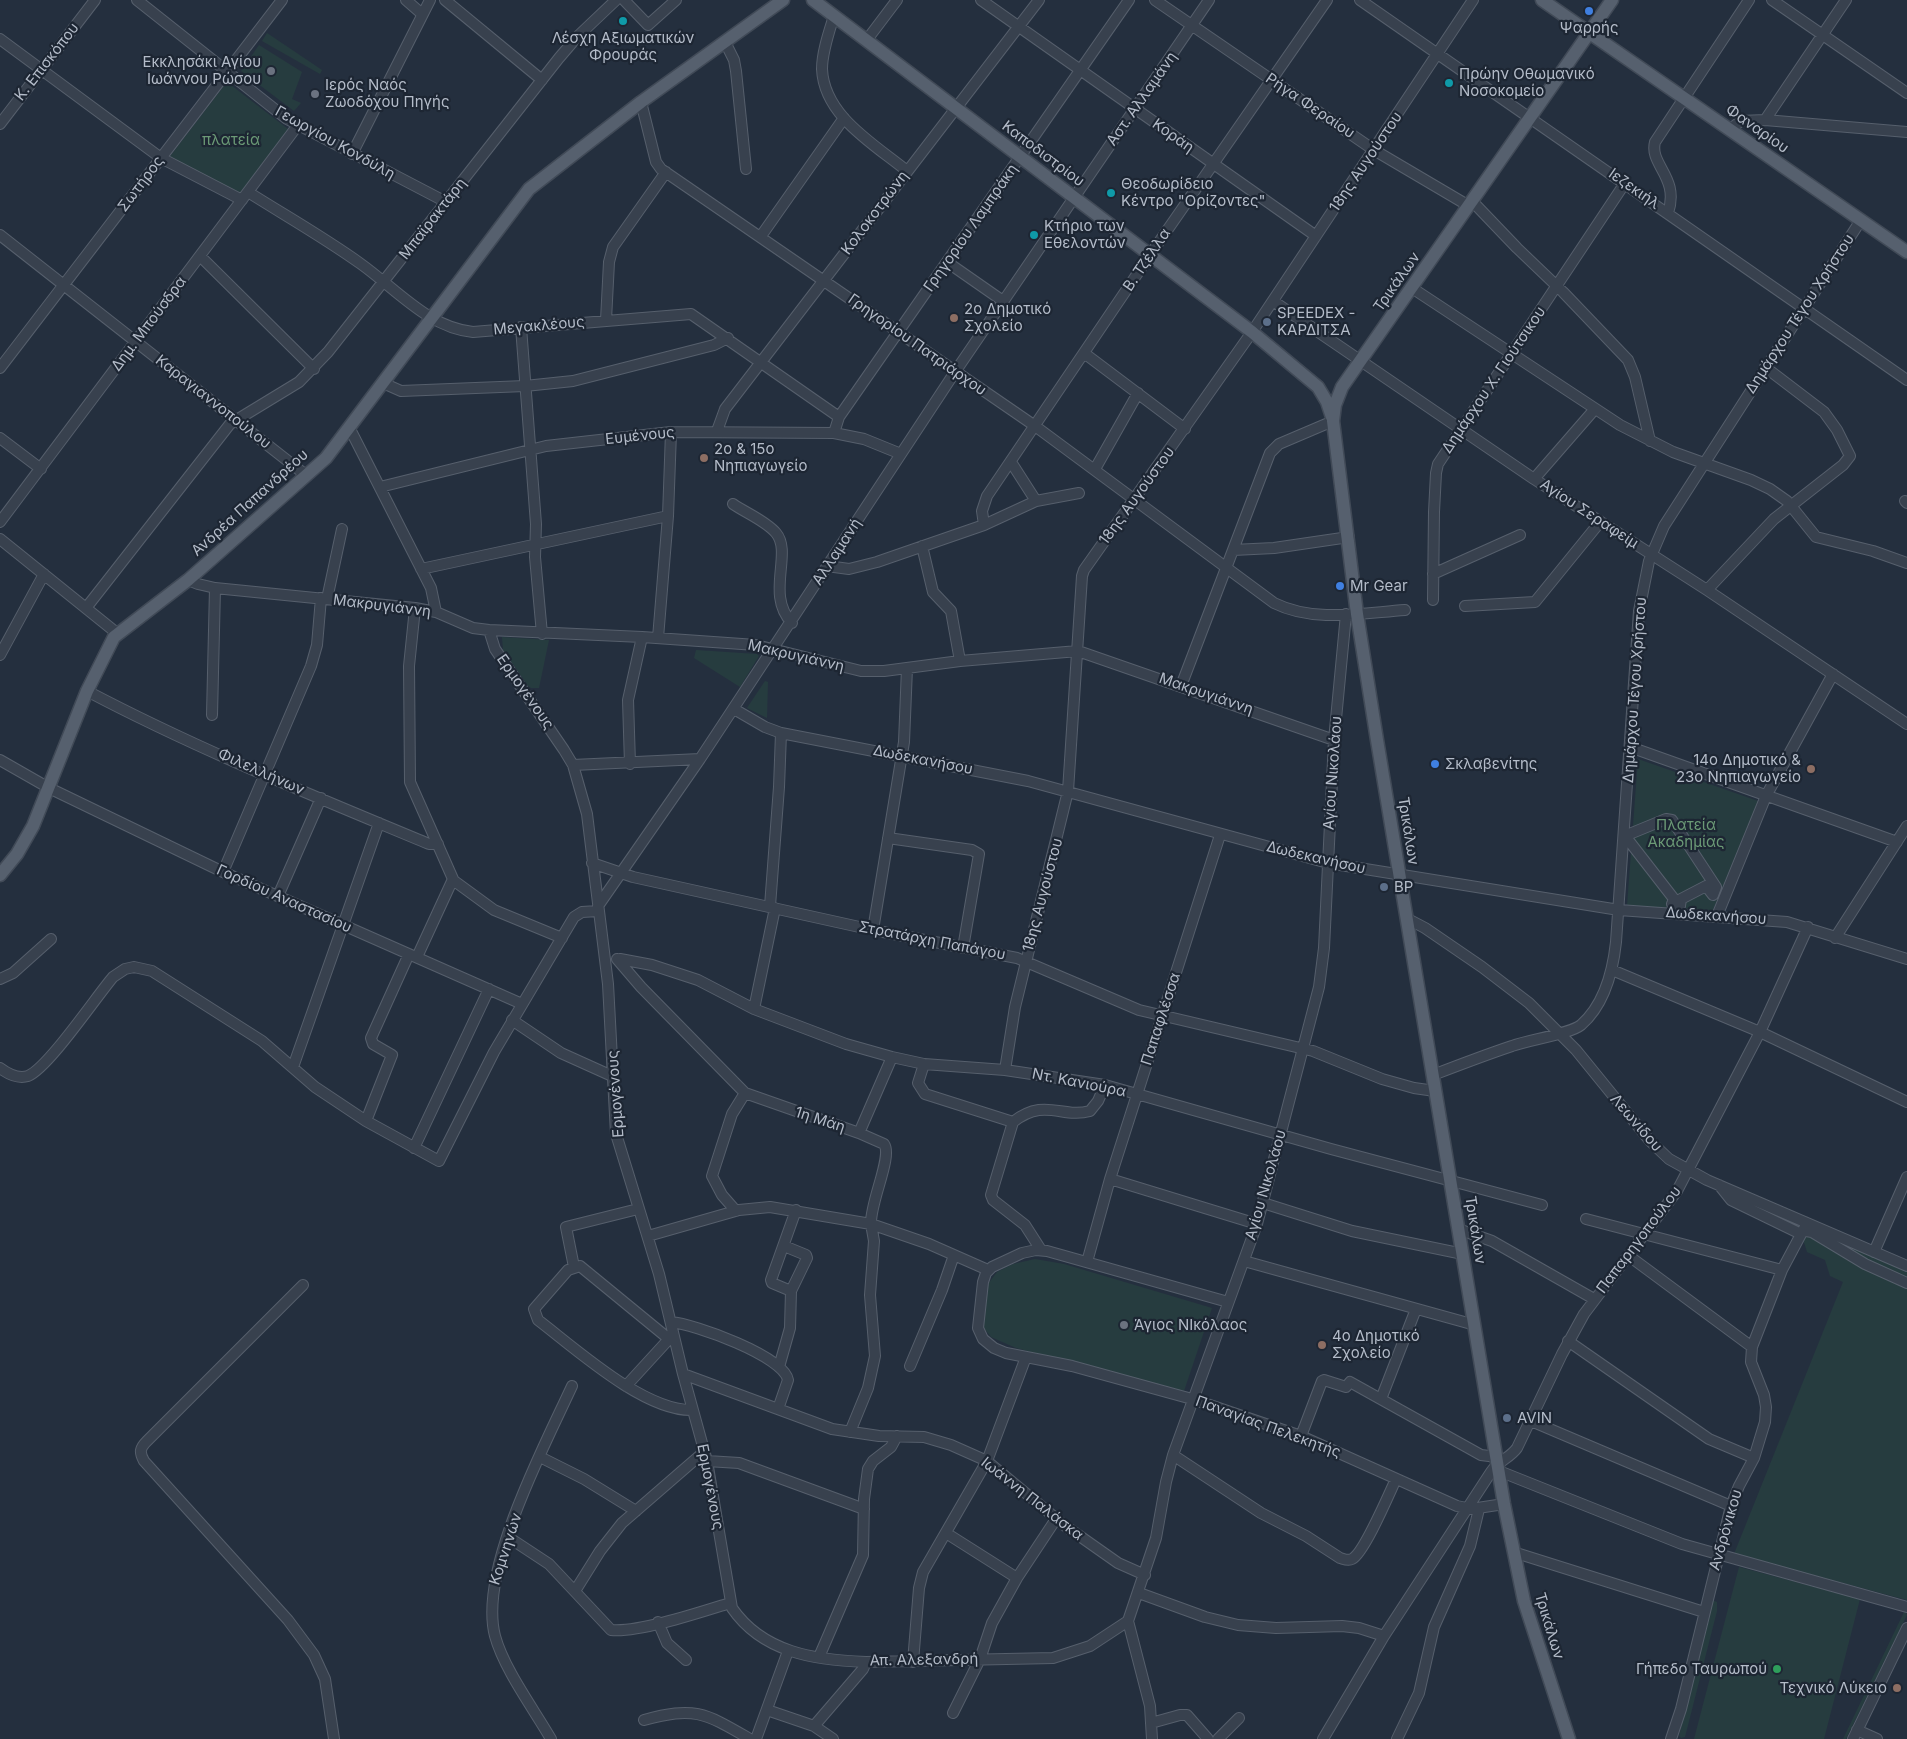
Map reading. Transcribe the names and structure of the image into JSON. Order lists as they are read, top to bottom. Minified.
{"streets":{"main road":["Φαναρίου","Καποδιστρίου","Τρικάλων","Ανδρέα Παπανδρέου"],"street":["Κ. Επισκόπου","Αστ. Αλλαμάνη","Ρήγα Φεραίου","Κοράη","Γεωργίου Κονδύλη","18ης Αυγούστου","Σωτήρος","Ιεζεκιήλ","Κολοκοτρώνη","Μπαϊρακτάρη","Γρηγορίου Λαμπράκη","Β. Τζέλλα","Δημάρχου Τέγου Χρήστου","Δημ. Μπούσδρα","Μεγακλέους","Γρηγορίου Πατριάρχου","Δημάρχου Χ. Γιούτσικου","Καραγιαννοπούλου","Ευμένους","Αγίου Σεραφείμ","Αλλαμανή","Μακρυγιάννη","Ερμογένους","Δωδεκανήσου","Φιλελλήνων","Αγίου Νικολάου","Γορδίου Αναστασίου","Στρατάρχη Παπάγου","Παπαφλέσσα","Ντ. Κανιούρα","1η Μάη","Λεωνίδου","Παπαρηγοπούλου","Παναγίας Πελεκητής","Ιωάννη Παλάσκα","Ανδρόνικου","Κομνηνών","Απ. Αλεξανδρή"]},"crossings":[["Κ. Επισκόπου","Μεγακλέους"],["Αστ. Αλλαμάνη","Ρήγα Φεραίου"],["Αστ. Αλλαμάνη","Κοράη"],["Αστ. Αλλαμάνη","Καποδιστρίου"],["Αστ. Αλλαμάνη","Αλλαμανή"],["Ρήγα Φεραίου","18ης Αυγούστου"],["Ρήγα Φεραίου","Β. Τζέλλα"],["Ρήγα Φεραίου","Τρικάλων"],["Ρήγα Φεραίου","Δημάρχου Χ. Γιούτσικου"],["Φαναρίου","Τρικάλων"],["Φαναρίου","Δημάρχου Τέγου Χρήστου"],["Κοράη","18ης Αυγούστου"],["Κοράη","Κολοκοτρώνη"],["Κοράη","Γρηγορίου Λαμπράκη"],["Κοράη","Β. Τζέλλα"],["Γεωργίου Κονδύλη","Σωτήρος"],["Γεωργίου Κονδύλη","Μπαϊρακτάρη"],["Γεωργίου Κονδύλη","Δημ. Μπούσδρα"],["Καποδιστρίου","18ης Αυγούστου"],["Καποδιστρίου","Κολοκοτρώνη"],["Καποδιστρίου","Γρηγορίου Λαμπράκη"],["Καποδιστρίου","Β. Τζέλλα"],["Καποδιστρίου","Τρικάλων"],["Καποδιστρίου","Αλλαμανή"],["18ης Αυγούστου","Ιεζεκιήλ"],["18ης Αυγούστου","Γρηγορίου Πατριάρχου"],["18ης Αυγούστου","Αγίου Σεραφείμ"],["18ης Αυγούστου","Μακρυγιάννη"],["18ης Αυγούστου","Δωδεκανήσου"],["18ης Αυγούστου","Στρατάρχη Παπάγου"],["18ης Αυγούστου","Ντ. Κανιούρα"],["Σωτήρος","Μεγακλέους"],["Σωτήρος","Καραγιαννοπούλου"],["Ιεζεκιήλ","Τρικάλων"],["Ιεζεκιήλ","Δημάρχου Τέγου Χρήστου"],["Ιεζεκιήλ","Δημάρχου Χ. Γιούτσικου"],["Κολοκοτρώνη","Μεγακλέους"],["Κολοκοτρώνη","Γρηγορίου Πατριάρχου"],["Κολοκοτρώνη","Ευμένους"],["Μπαϊρακτάρη","Μεγακλέους"],["Μπαϊρακτάρη","Καραγιαννοπούλου"],["Γρηγορίου Λαμπράκη","Μεγακλέους"],["Γρηγορίου Λαμπράκη","Γρηγορίου Πατριάρχου"],["Γρηγορίου Λαμπράκη","Ευμένους"],["Β. Τζέλλα","Γρηγορίου Πατριάρχου"],["Τρικάλων","Δημάρχου Τέγου Χρήστου"],["Τρικάλων","Αγίου Σεραφείμ"],["Τρικάλων","Δωδεκανήσου"],["Τρικάλων","Αγίου Νικολάου"],["Τρικάλων","Στρατάρχη Παπάγου"],["Τρικάλων","Ντ. Κανιούρα"],["Τρικάλων","Λεωνίδου"],["Τρικάλων","Παπαρηγοπούλου"],["Τρικάλων","Παναγίας Πελεκητής"],["Δημάρχου Τέγου Χρήστου","Αγίου Σεραφείμ"],["Δημάρχου Τέγου Χρήστου","Δωδεκανήσου"],["Δημάρχου Τέγου Χρήστου","Λεωνίδου"],["Δημ. Μπούσδρα","Μεγακλέους"],["Δημ. Μπούσδρα","Καραγιαννοπούλου"],["Μεγακλέους","Ανδρέα Παπανδρέου"],["Γρηγορίου Πατριάρχου","Ανδρέα Παπανδρέου"],["Γρηγορίου Πατριάρχου","Αλλαμανή"],["Δημάρχου Χ. Γιούτσικου","Αγίου Σεραφείμ"],["Καραγιαννοπούλου","Ανδρέα Παπανδρέου"],["Ευμένους","Αλλαμανή"],["Ανδρέα Παπανδρέου","Μακρυγιάννη"],["Ανδρέα Παπανδρέου","Φιλελλήνων"],["Ανδρέα Παπανδρέου","Γορδίου Αναστασίου"],["Αλλαμανή","Μακρυγιάννη"],["Αλλαμανή","Ερμογένους"],["Αλλαμανή","Δωδεκανήσου"],["Αλλαμανή","Στρατάρχη Παπάγου"],["Μακρυγιάννη","Ερμογένους"],["Μακρυγιάννη","Αγίου Νικολάου"],["Ερμογένους","Στρατάρχη Παπάγου"],["Ερμογένους","Ιωάννη Παλάσκα"],["Ερμογένους","Απ. Αλεξανδρή"],["Δωδεκανήσου","Αγίου Νικολάου"],["Δωδεκανήσου","Παπαφλέσσα"],["Δωδεκανήσου","Παπαρηγοπούλου"],["Αγίου Νικολάου","Στρατάρχη Παπάγου"],["Αγίου Νικολάου","Ντ. Κανιούρα"],["Αγίου Νικολάου","Παναγίας Πελεκητής"],["Αγίου Νικολάου","Ιωάννη Παλάσκα"],["Αγίου Νικολάου","Απ. Αλεξανδρή"],["Στρατάρχη Παπάγου","Παπαφλέσσα"],["Παπαφλέσσα","Ντ. Κανιούρα"],["Ντ. Κανιούρα","1η Μάη"],["Λεωνίδου","Παπαρηγοπούλου"],["Λεωνίδου","Ανδρόνικου"],["Παπαρηγοπούλου","Παναγίας Πελεκητής"]],"parks":["πλατεία","Πλατεία Ακαδημίας"],"places":["Ψαρρής","Λέσχη Αξιωματικών Φρουράς","Εκκλησάκι Αγίου Ιωάννου Ρώσου","Πρώην Οθωμανικό Νοσοκομείο","Ιερός Ναός Ζωοδόχου Πηγής","Θεοδωρίδειο Κέντρο \"Ορίζοντες\"","Κτήριο των Εθελοντών","2ο Δημοτικό Σχολείο","SPEEDEX - ΚΑΡΔΙΤΣΑ","2ο & 15ο Νηπιαγωγείο","Mr Gear","Σκλαβενίτης","14ο Δημοτικό & 23ο Νηπιαγωγείο","BP","Άγιος ΝΙκόλαος","4ο Δημοτικό Σχολείο","AVIN","Γήπεδο Ταυρωπού","Τεχνικό Λύκειο"]}
